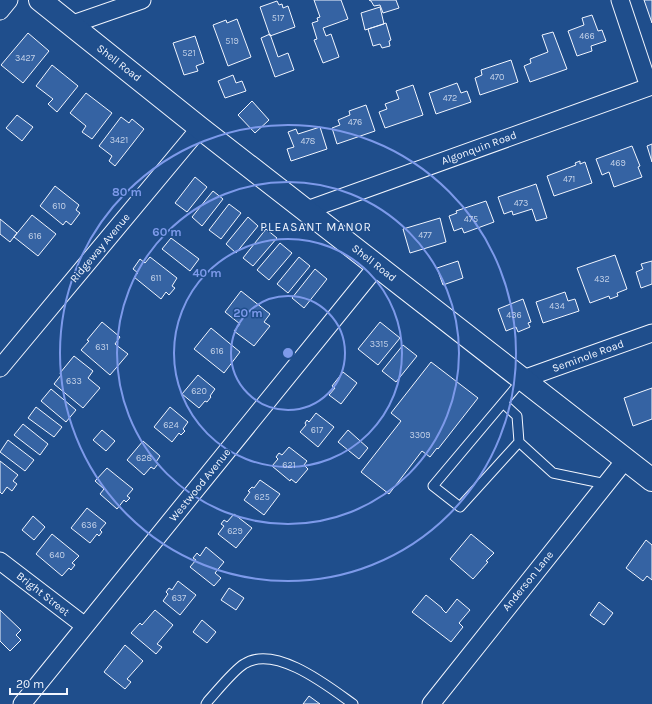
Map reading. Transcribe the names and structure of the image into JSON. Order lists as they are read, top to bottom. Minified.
{"streets":{"street":["Shell Road","Algonquin Road","Ridgeway Avenue","Seminole Road","Westwood Avenue","Anderson Lane","Bright Street"]},"crossings":[["Shell Road","Algonquin Road"],["Shell Road","Ridgeway Avenue"],["Shell Road","Seminole Road"],["Shell Road","Westwood Avenue"],["Shell Road","Anderson Lane"],["Westwood Avenue","Bright Street"]],"districts":["PLEASANT MANOR"],"house_numbers":["517","466","519","521","3427","470","472","476","3421","478","469","471","473","610","475","477","616","611","432","434","436","3315","631","616","633","620","624","617","3309","628","621","625","636","629","640","637"],"scale_bar":"20 m","rings":["80 m","60 m","40 m","20 m"]}
